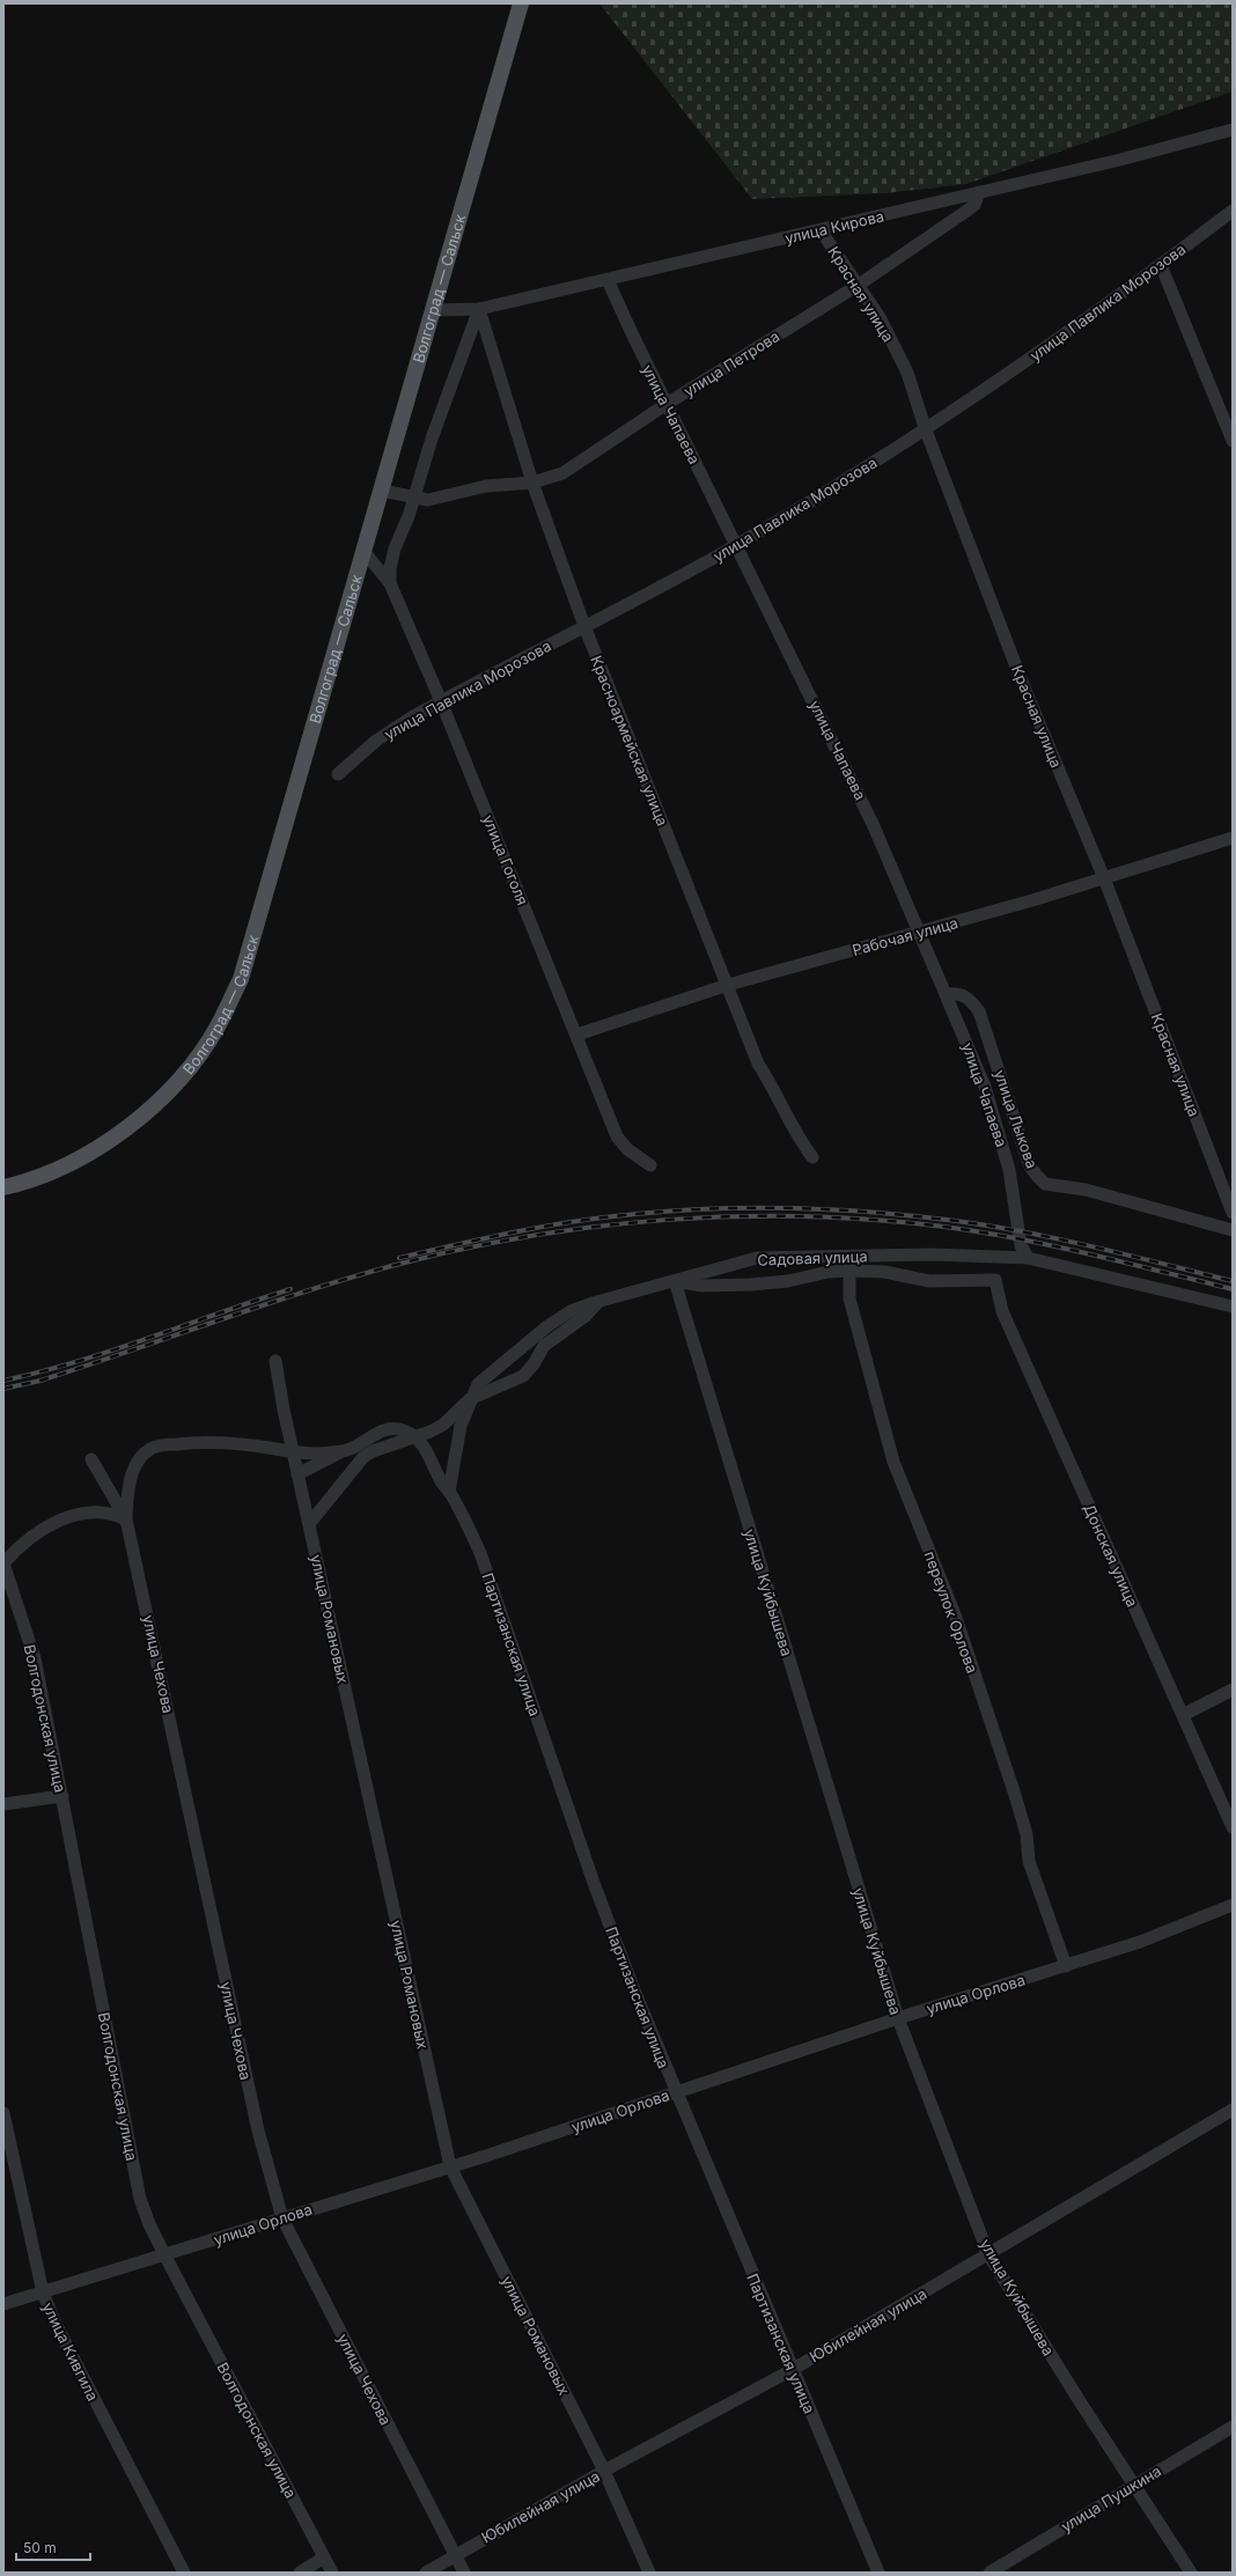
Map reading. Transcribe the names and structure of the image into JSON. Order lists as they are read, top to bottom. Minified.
{"streets":{"main road":["Волгоград — Сальск"],"street":["улица Кирова","Красная улица","улица Павлика Морозова","улица Петрова","улица Чапаева","Красноармейская улица","улица Гоголя","Рабочая улица","улица Лыкова","Садовая улица","Донская улица","улица Куйбышева","переулок Орлова","улица Романовых","Партизанская улица","улица Чехова","Волгодонская улица","улица Орлова","Юбилейная улица","улица Кивгила","улица Пушкина"]},"crossings":[["улица Кирова","Волгоград — Сальск"],["улица Кирова","Красная улица"],["улица Кирова","улица Петрова"],["улица Кирова","улица Чапаева"],["улица Кирова","Красноармейская улица"],["Волгоград — Сальск","улица Петрова"],["Волгоград — Сальск","улица Гоголя"],["Красная улица","улица Павлика Морозова"],["Красная улица","улица Петрова"],["Красная улица","Рабочая улица"],["улица Павлика Морозова","улица Чапаева"],["улица Павлика Морозова","Красноармейская улица"],["улица Павлика Морозова","улица Гоголя"],["улица Петрова","улица Чапаева"],["улица Петрова","Красноармейская улица"],["улица Чапаева","Рабочая улица"],["улица Чапаева","улица Лыкова"],["улица Чапаева","Садовая улица"],["Красноармейская улица","Рабочая улица"],["улица Гоголя","Рабочая улица"],["Садовая улица","Донская улица"],["Садовая улица","улица Куйбышева"],["Садовая улица","переулок Орлова"],["улица Куйбышева","улица Орлова"],["улица Куйбышева","Юбилейная улица"],["улица Куйбышева","улица Пушкина"],["переулок Орлова","улица Орлова"],["улица Романовых","улица Орлова"],["улица Романовых","Юбилейная улица"],["Партизанская улица","улица Орлова"],["Партизанская улица","Юбилейная улица"],["улица Чехова","улица Орлова"],["улица Чехова","Юбилейная улица"],["Волгодонская улица","улица Орлова"],["улица Орлова","улица Кивгила"]],"scale_bar":"50 m"}
